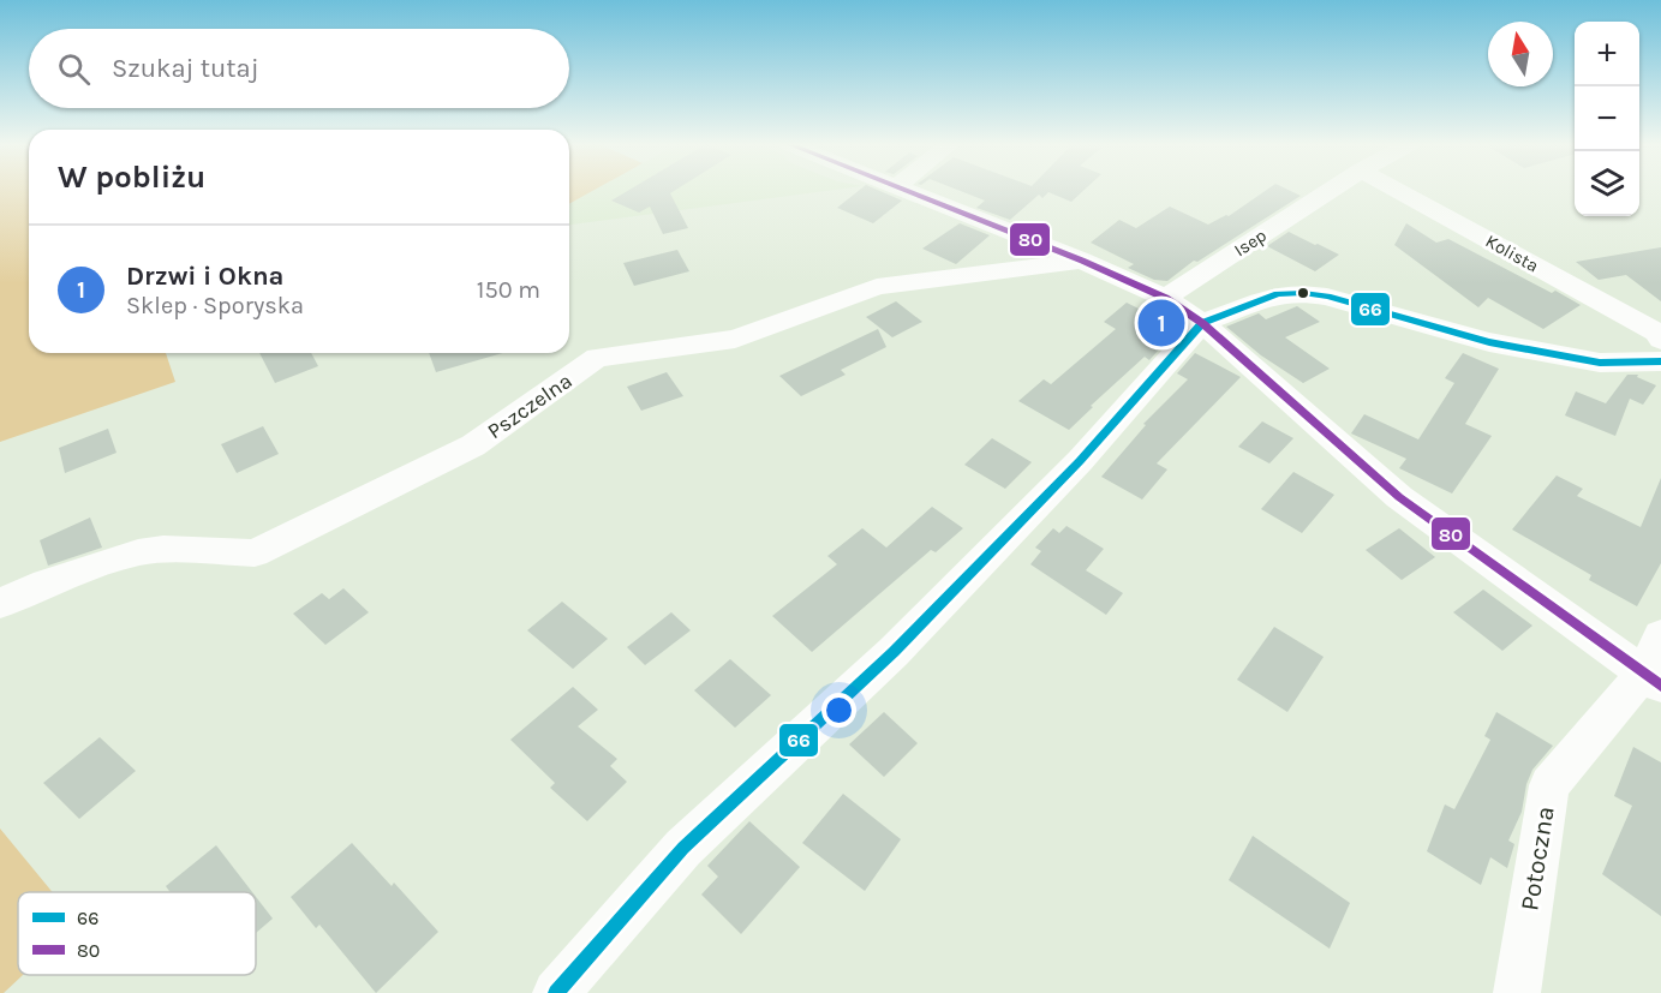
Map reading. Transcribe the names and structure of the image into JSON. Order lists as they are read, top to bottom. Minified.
{"streets":{"street":["Isep","Kolista","Pszczelna","Potoczna"]},"lines":["transit line 80","transit line 66"],"legend":["66","80"],"north":"top","page":{"map_buttons":["+","−"],"search":"Szukaj tutaj","heading":"W pobliżu","list":[{"mark":"1","name":"Drzwi i Okna","note":"Sklep · Sporyska","value":"150 m"}],"pins":"1"}}
